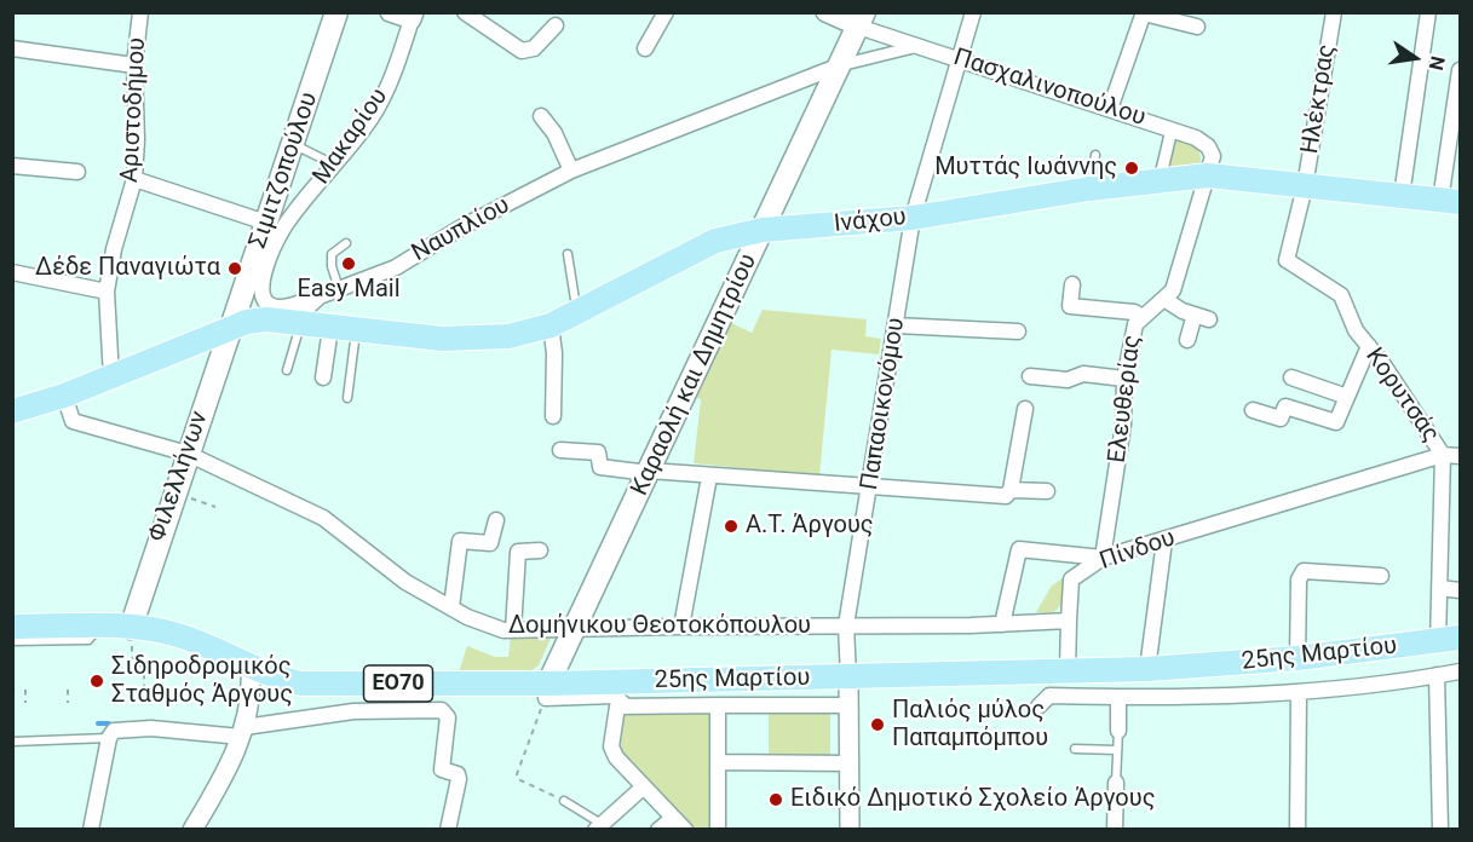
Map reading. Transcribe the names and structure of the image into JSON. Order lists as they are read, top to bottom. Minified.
{"streets":{"main road":["Σιμιτζοπούλου","Ινάχου","Καραολή και Δημητρίου","Φιλελλήνων","25ης Μαρτίου","ΕΟ70"],"street":["Πασχαλινοπούλου","Ηλέκτρας","Αριστοδήμου","Μακαρίου","Ναυπλίου","Κορυτσάς","Ελευθερίας","Παπαοικονόμου","Πίνδου","Δομήνικου Θεοτοκόπουλου"]},"crossings":[["Πασχαλινοπούλου","Ινάχου"],["Πασχαλινοπούλου","Ναυπλίου"],["Πασχαλινοπούλου","Καραολή και Δημητρίου"],["Πασχαλινοπούλου","Παπαοικονόμου"],["Ηλέκτρας","Ινάχου"],["Ηλέκτρας","Κορυτσάς"],["Μακαρίου","Ναυπλίου"],["Σιμιτζοπούλου","Φιλελλήνων"],["Ινάχου","Καραολή και Δημητρίου"],["Ινάχου","Κορυτσάς"],["Ινάχου","Παπαοικονόμου"],["Ναυπλίου","Καραολή και Δημητρίου"],["Καραολή και Δημητρίου","Δομήνικου Θεοτοκόπουλου"],["Καραολή και Δημητρίου","25ης Μαρτίου"],["Κορυτσάς","Πίνδου"],["Κορυτσάς","25ης Μαρτίου"],["Ελευθερίας","Πίνδου"],["Παπαοικονόμου","Δομήνικου Θεοτοκόπουλου"],["Παπαοικονόμου","25ης Μαρτίου"],["Φιλελλήνων","Δομήνικου Θεοτοκόπουλου"],["Φιλελλήνων","25ης Μαρτίου"]],"places":["Μυττάς Ιωάννης","Easy Mail","Δέδε Παναγιώτα","Α.Τ. Άργους","Σιδηροδρομικός Σταθμός Άργους","Παλιός μύλος Παπαμπόμπου","Ειδικό Δημοτικό Σχολείο Άργους"],"north":"right"}
